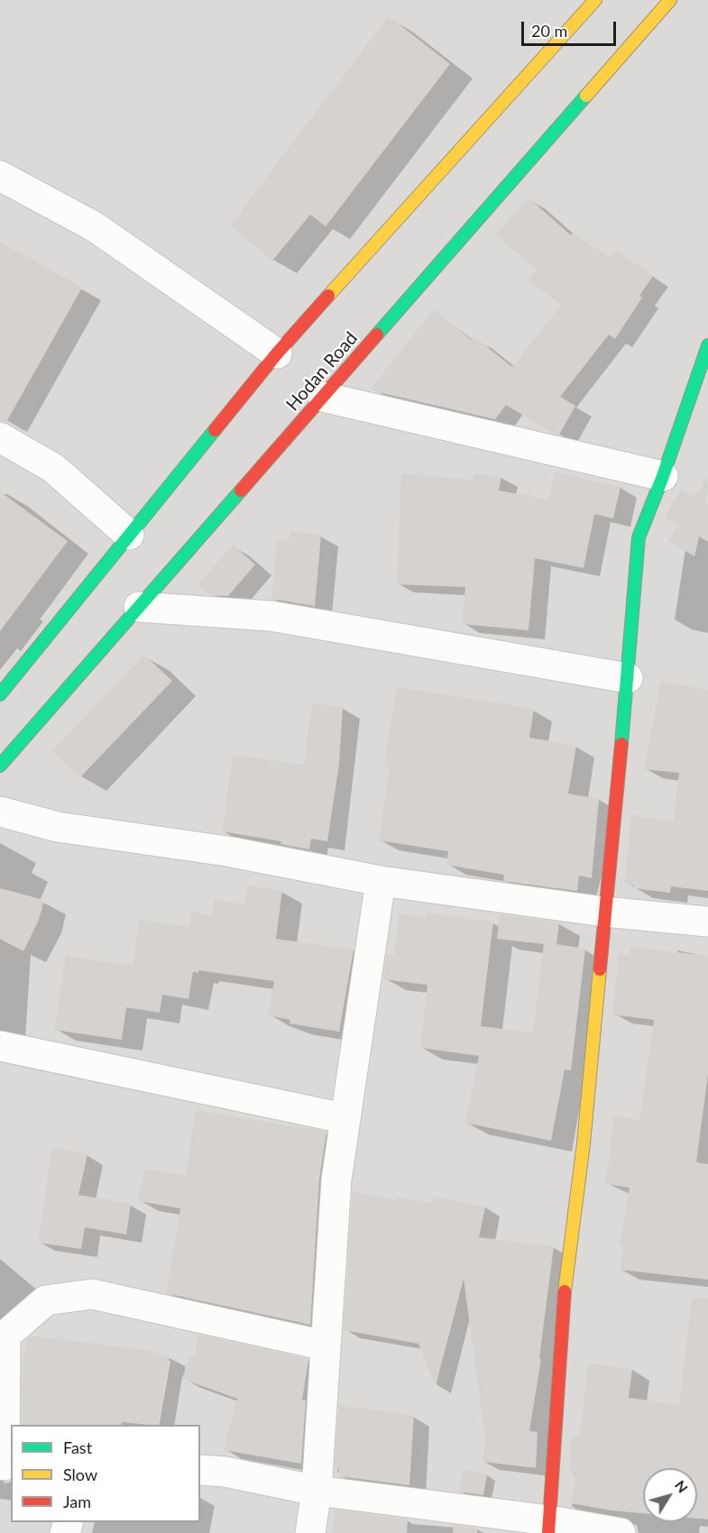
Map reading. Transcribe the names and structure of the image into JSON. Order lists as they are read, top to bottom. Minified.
{"streets":{"main road":["Hodan Road"]},"legend":["Fast","Slow","Jam"],"scale_bar":"20 m","north":"top right"}
